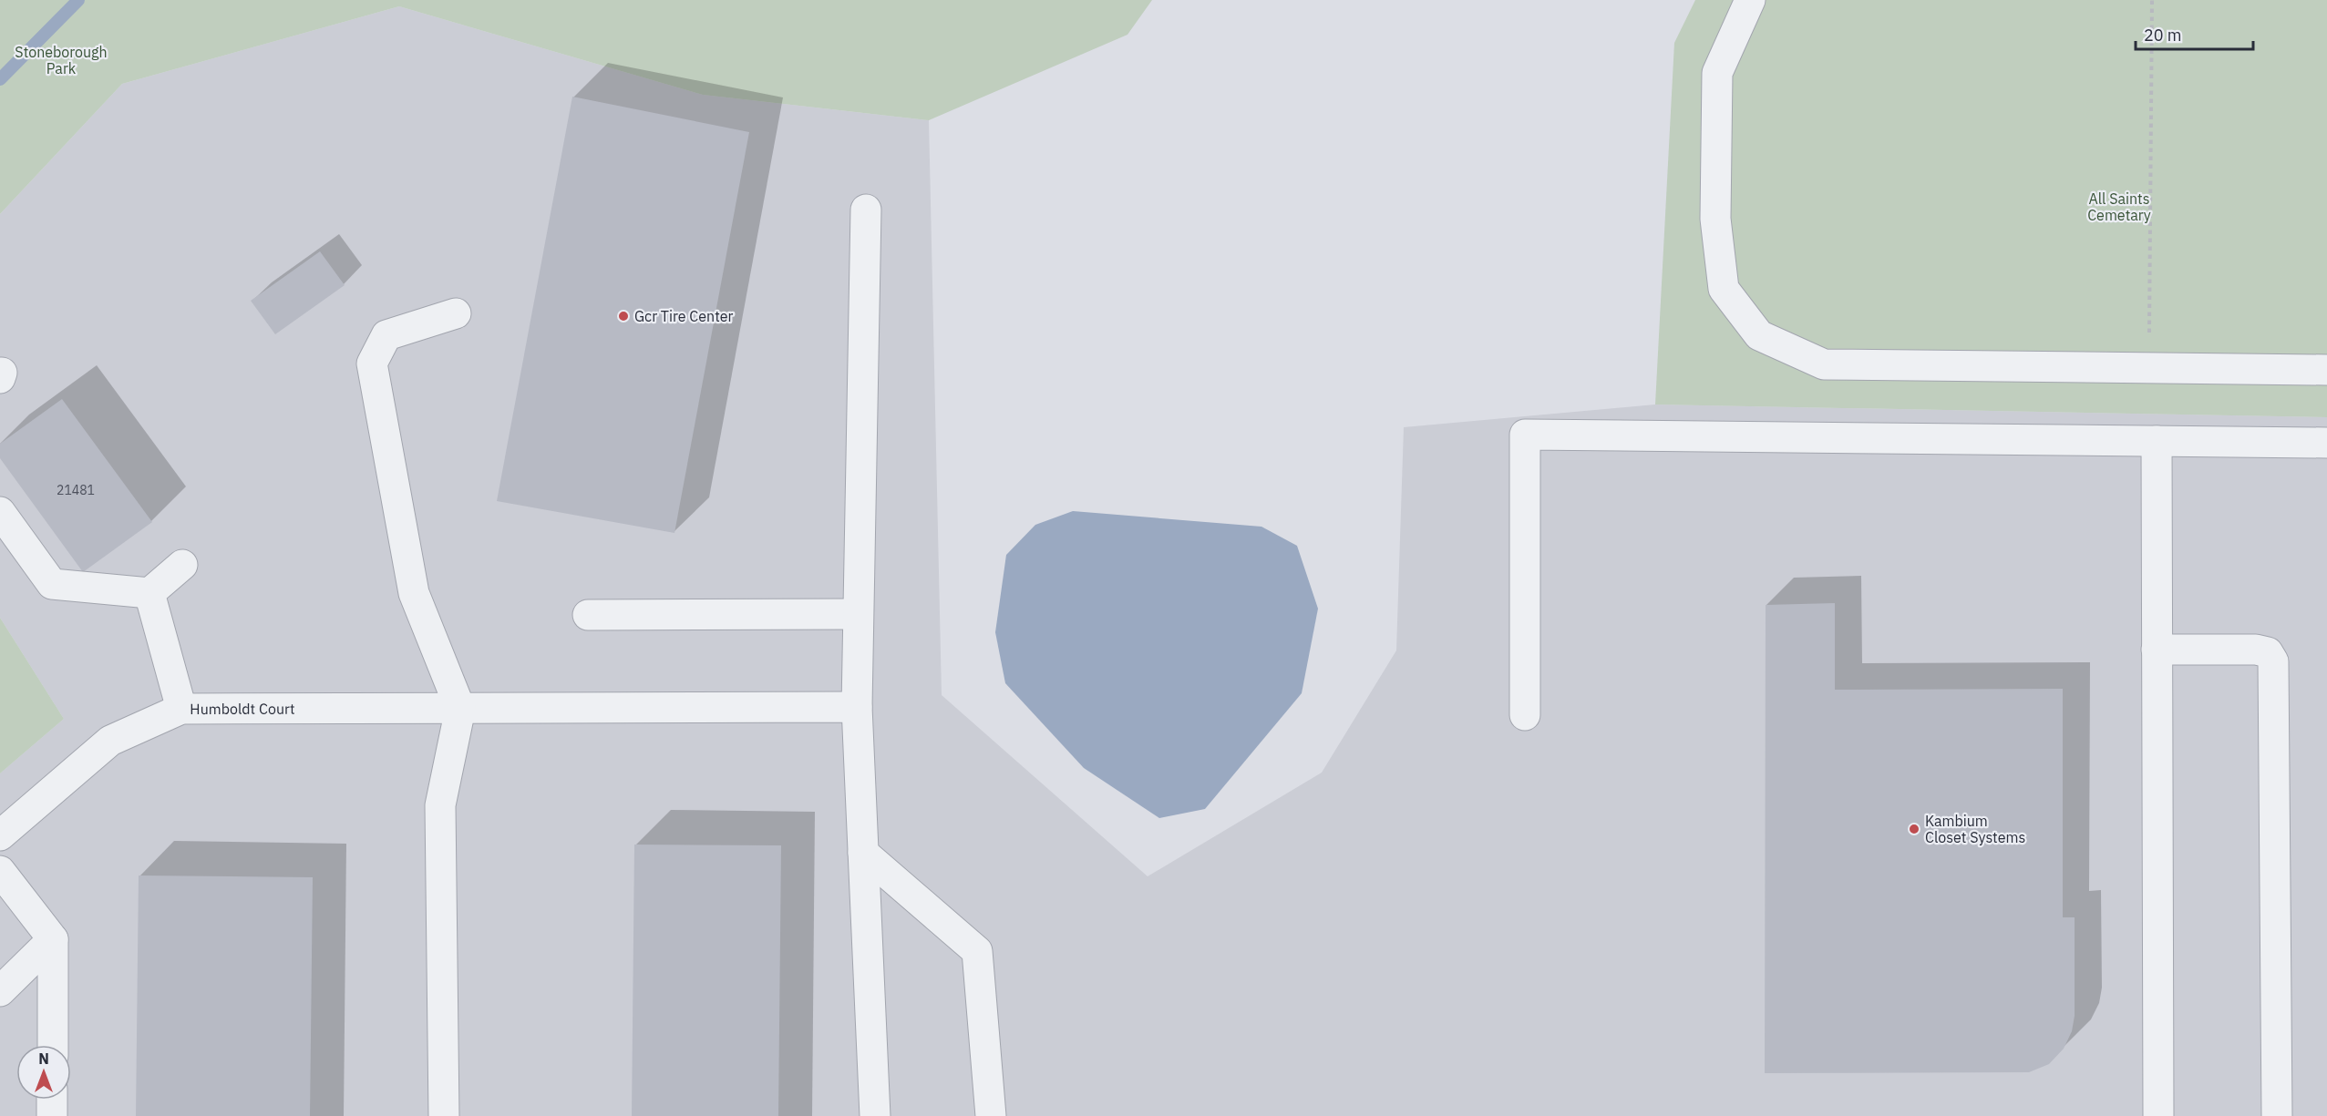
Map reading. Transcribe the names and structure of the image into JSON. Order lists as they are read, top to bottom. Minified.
{"streets":{"street":["Humboldt Court"]},"parks":["Stoneborough Park","All Saints Cemetary"],"places":["Gcr Tire Center","Kambium Closet Systems"],"house_numbers":["21481"],"scale_bar":"20 m","north":"top"}
